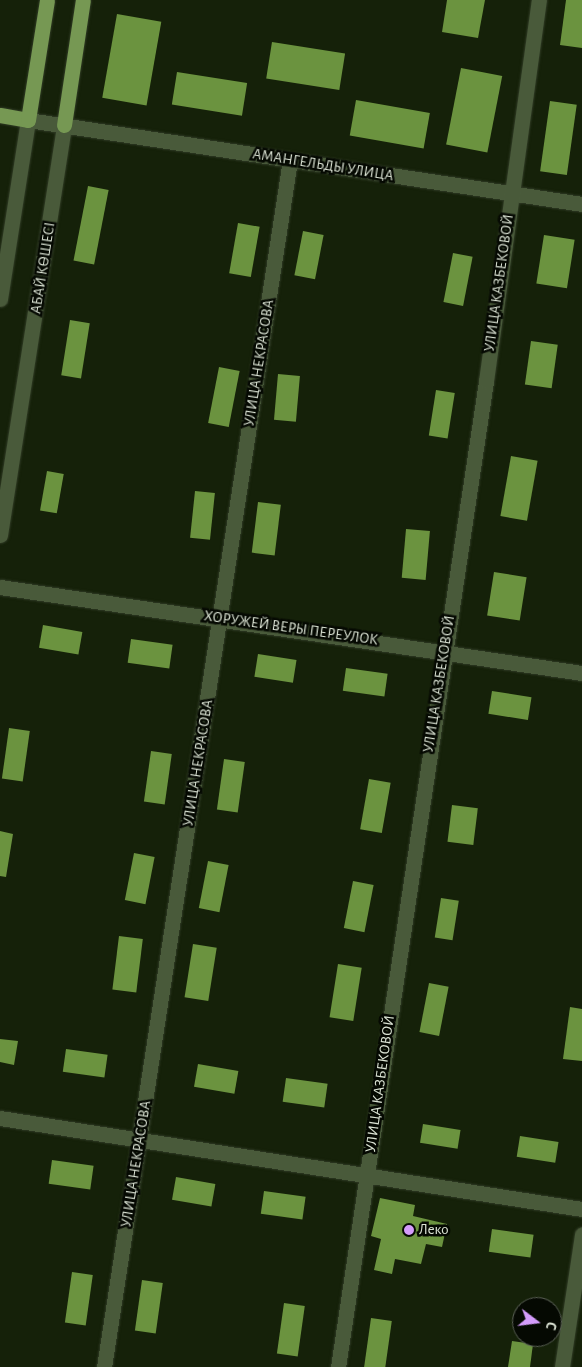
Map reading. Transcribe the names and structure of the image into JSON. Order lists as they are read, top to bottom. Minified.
{"streets":{"main road":["АБАЙ КӨШЕСІ"],"street":["АМАНГЕЛЬДЫ УЛИЦА","УЛИЦА КАЗБЕКОВОЙ","УЛИЦА НЕКРАСОВА","ХОРУЖЕЙ ВЕРЫ ПЕРЕУЛОК"]},"crossings":[["АМАНГЕЛЬДЫ УЛИЦА","АБАЙ КӨШЕСІ"],["АМАНГЕЛЬДЫ УЛИЦА","УЛИЦА КАЗБЕКОВОЙ"],["АМАНГЕЛЬДЫ УЛИЦА","УЛИЦА НЕКРАСОВА"],["УЛИЦА КАЗБЕКОВОЙ","ХОРУЖЕЙ ВЕРЫ ПЕРЕУЛОК"],["УЛИЦА НЕКРАСОВА","ХОРУЖЕЙ ВЕРЫ ПЕРЕУЛОК"]],"places":["Леко"],"north":"right"}
